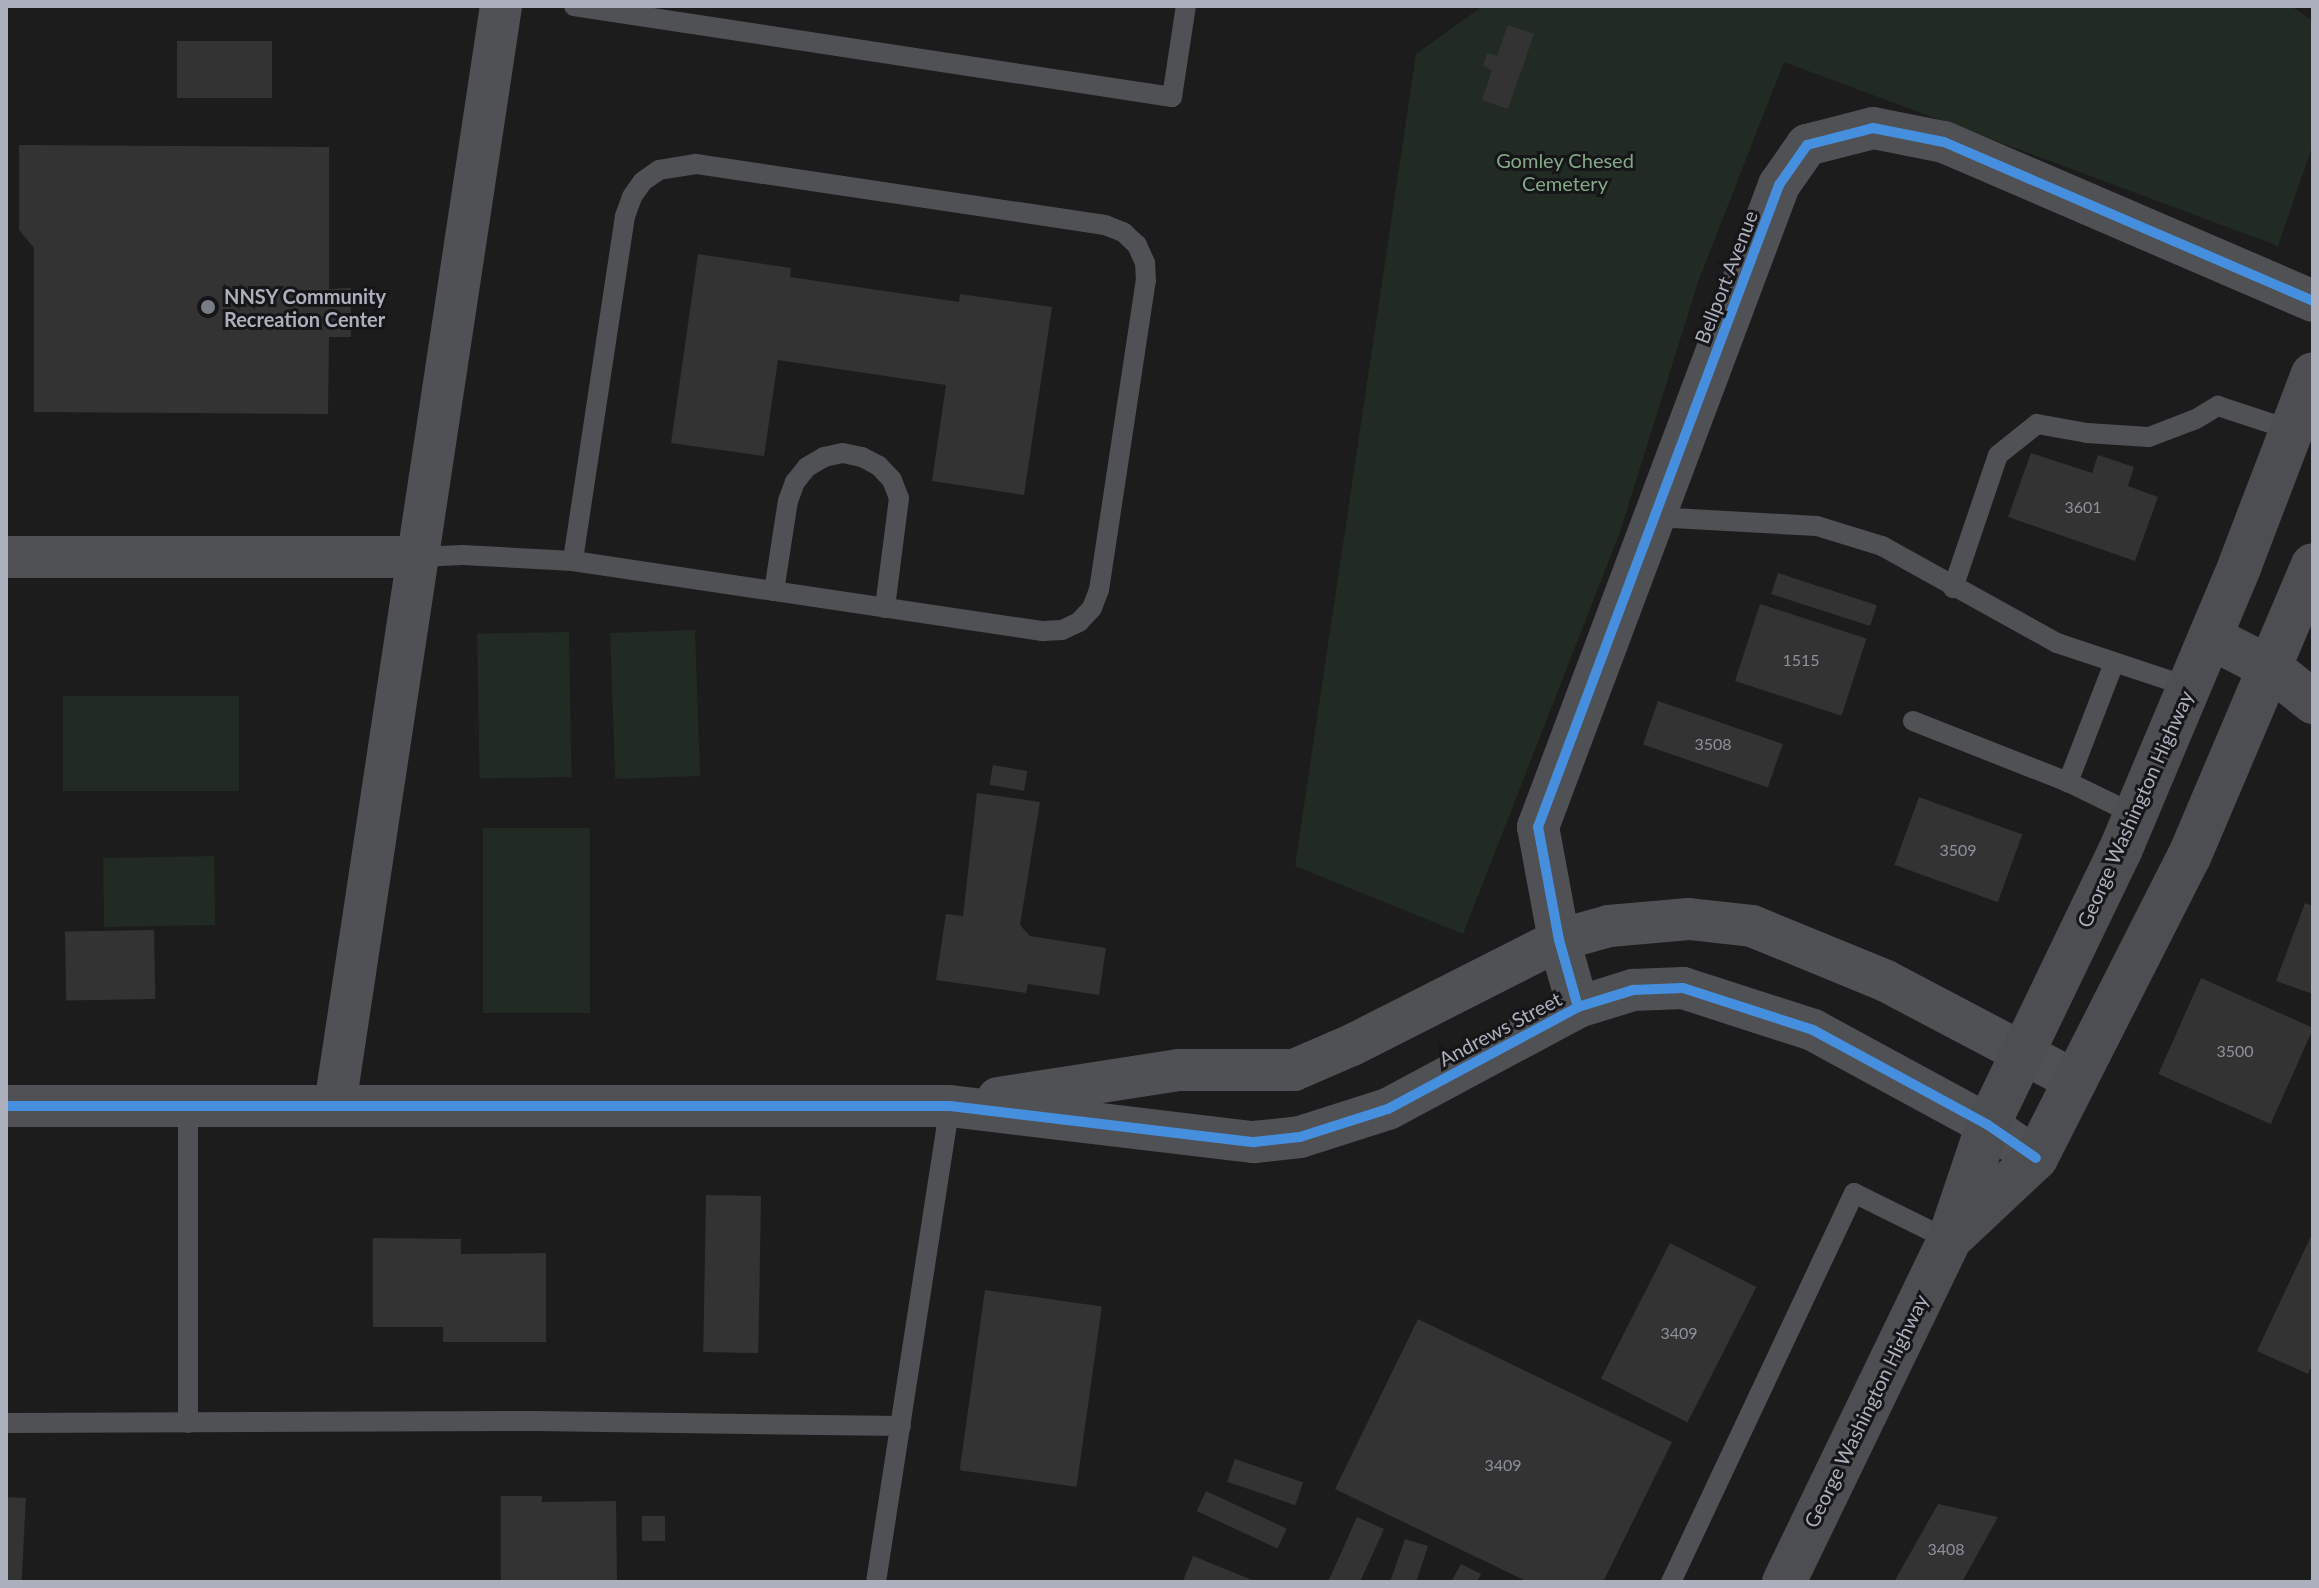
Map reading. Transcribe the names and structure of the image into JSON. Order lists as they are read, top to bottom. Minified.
{"streets":{"main road":["George Washington Highway"],"street":["Bellport Avenue","Andrews Street"]},"crossings":[["Bellport Avenue","Andrews Street"],["George Washington Highway","Andrews Street"]],"parks":["Gomley Chesed Cemetery"],"places":["NNSY Community Recreation Center"],"house_numbers":["3601","1515","3508","3509","3500","3409","3409","3408"]}
